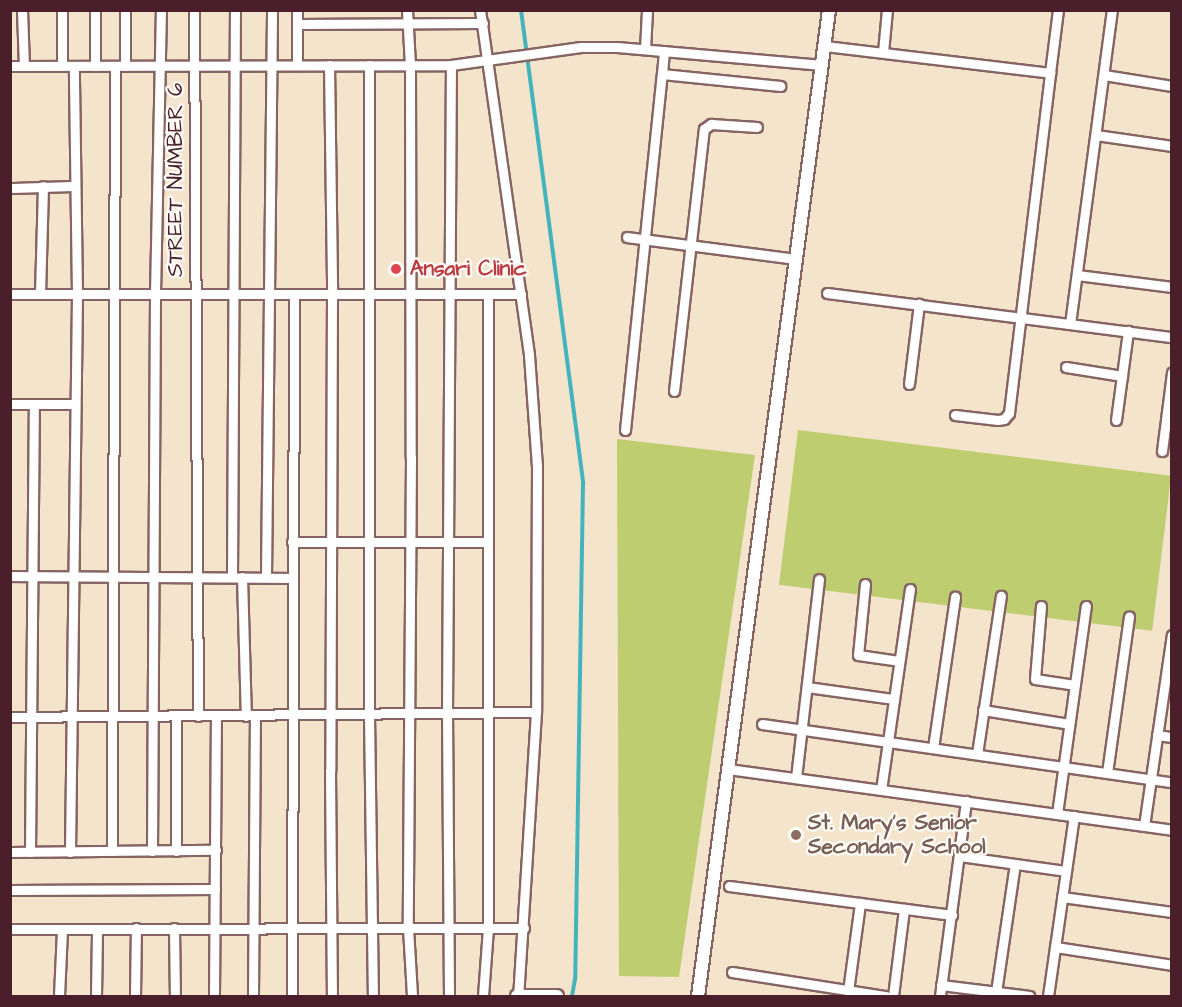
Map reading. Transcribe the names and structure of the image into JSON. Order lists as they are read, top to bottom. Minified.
{"streets":{"street":["STREET NUMBER 6"]},"places":["Ansari Clinic","St. Mary's Senior Secondary School"]}
